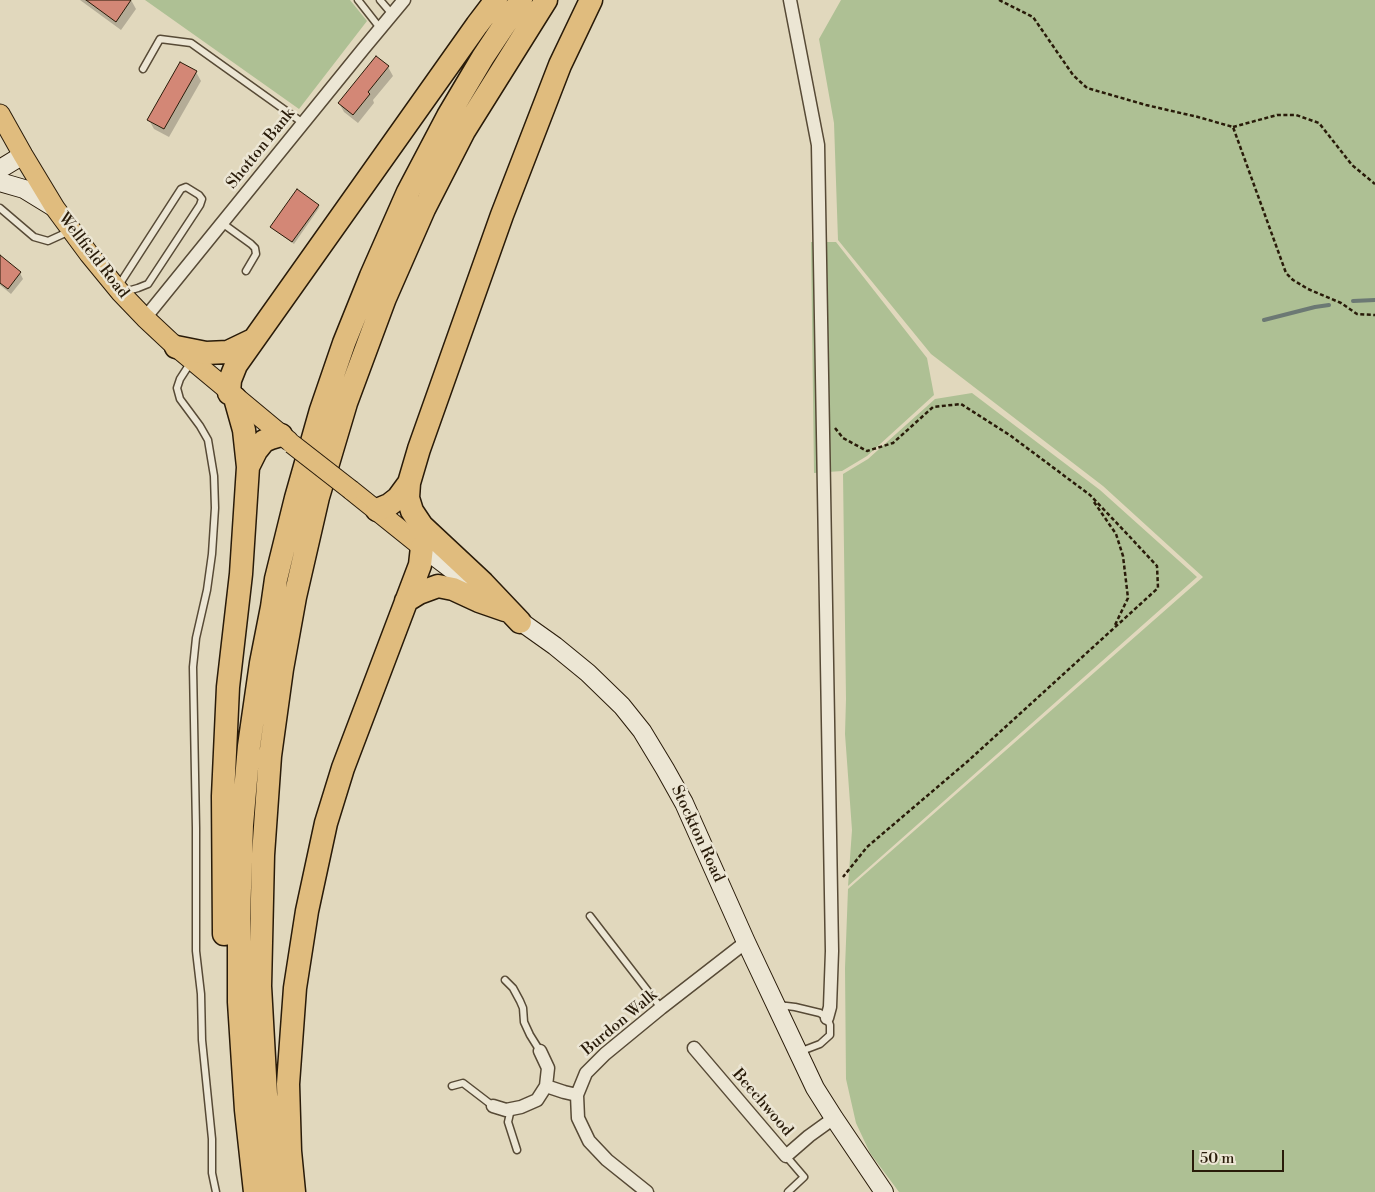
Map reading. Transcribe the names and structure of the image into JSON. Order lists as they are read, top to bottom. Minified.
{"streets":{"main road":["Wellfield Road","Stockton Road"],"street":["Shotton Bank","Burdon Walk","Beechwood"]},"crossings":[["Shotton Bank","Wellfield Road"],["Wellfield Road","Stockton Road"],["Stockton Road","Burdon Walk"],["Stockton Road","Beechwood"]],"scale_bar":"50 m"}
